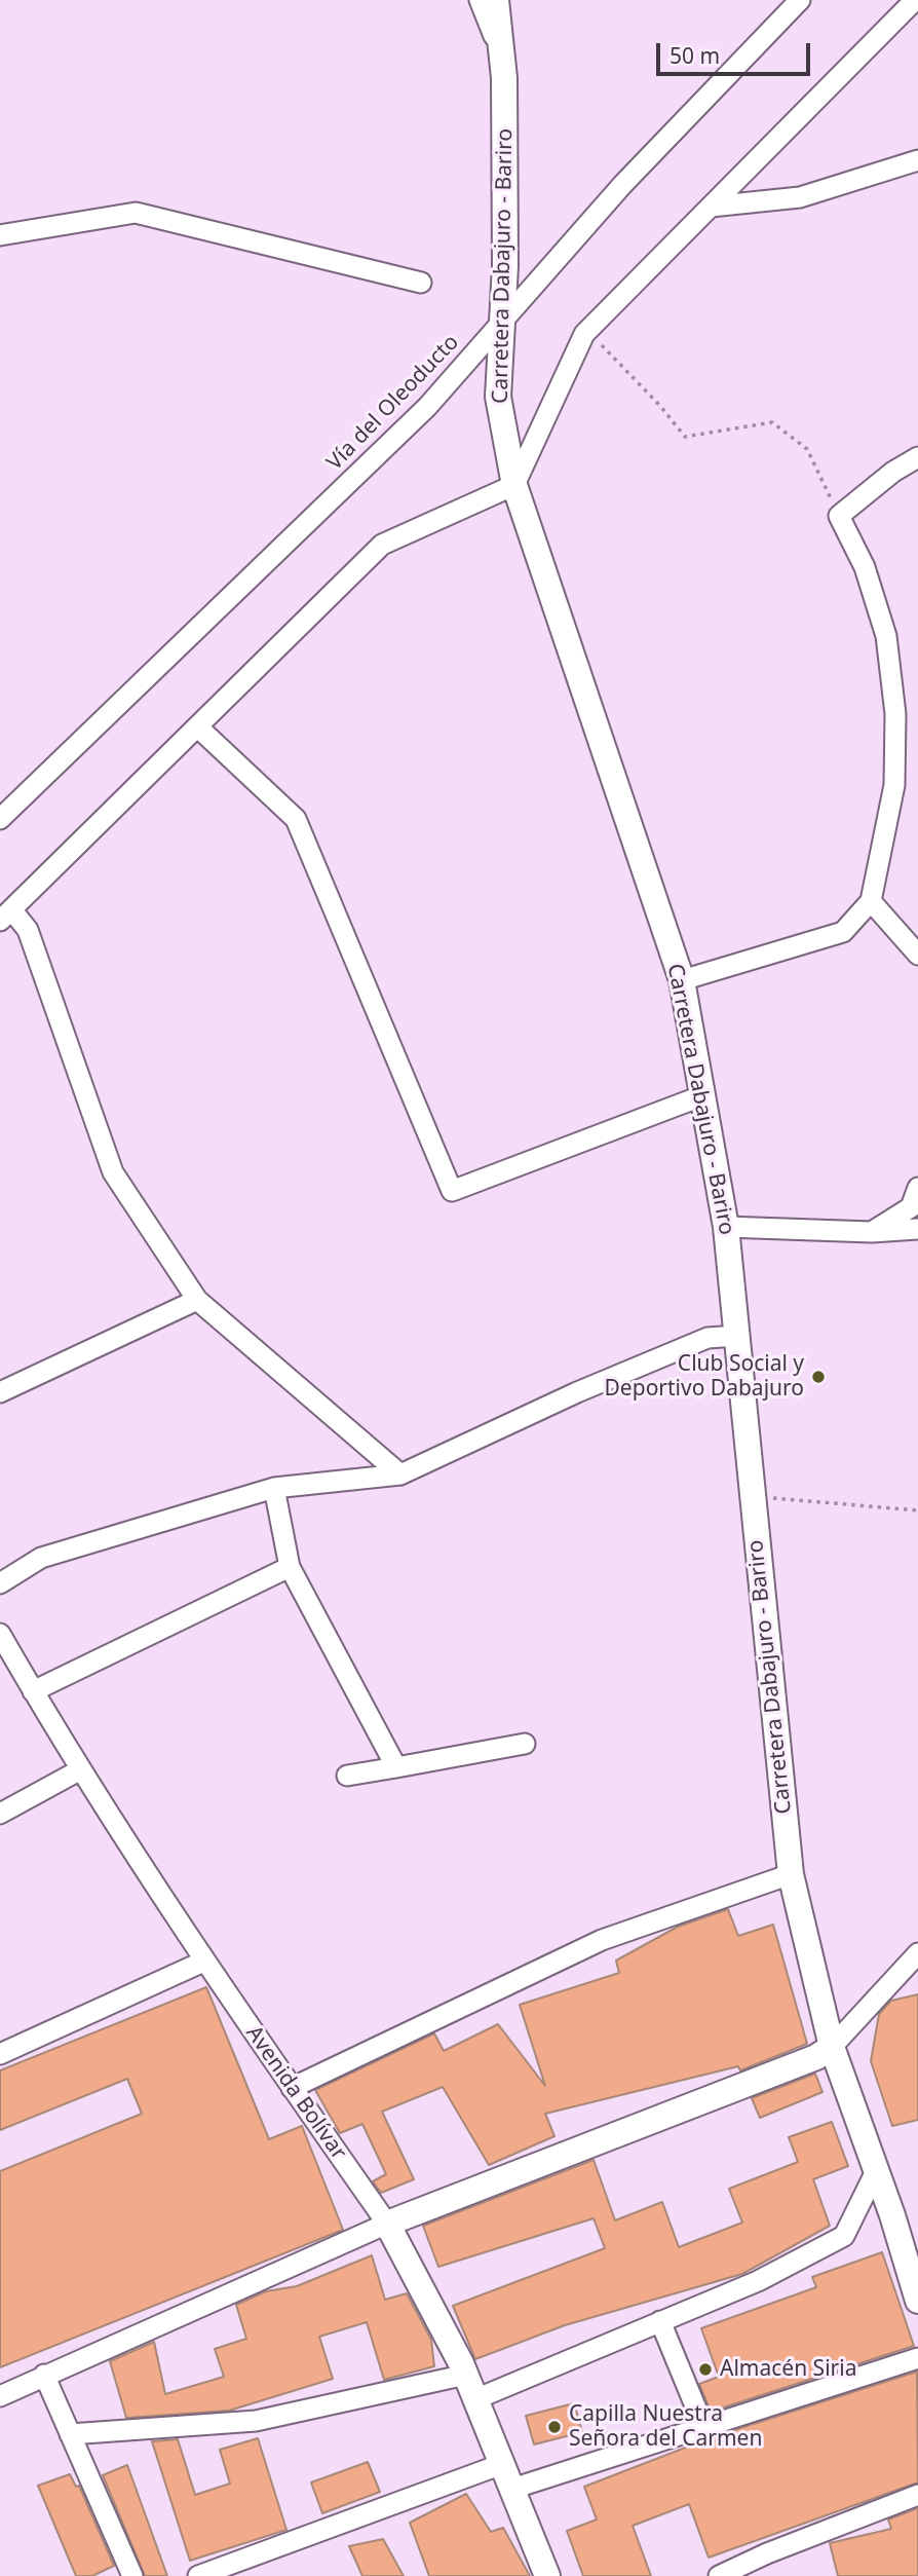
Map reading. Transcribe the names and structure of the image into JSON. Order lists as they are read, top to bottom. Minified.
{"streets":{"street":["Carretera Dabajuro - Bariro","Vía del Oleoducto","Avenida Bolívar"]},"crossings":[["Carretera Dabajuro - Bariro","Vía del Oleoducto"]],"places":["Club Social y Deportivo Dabajuro","Almacén Siria","Capilla Nuestra Señora del Carmen"],"scale_bar":"50 m"}
